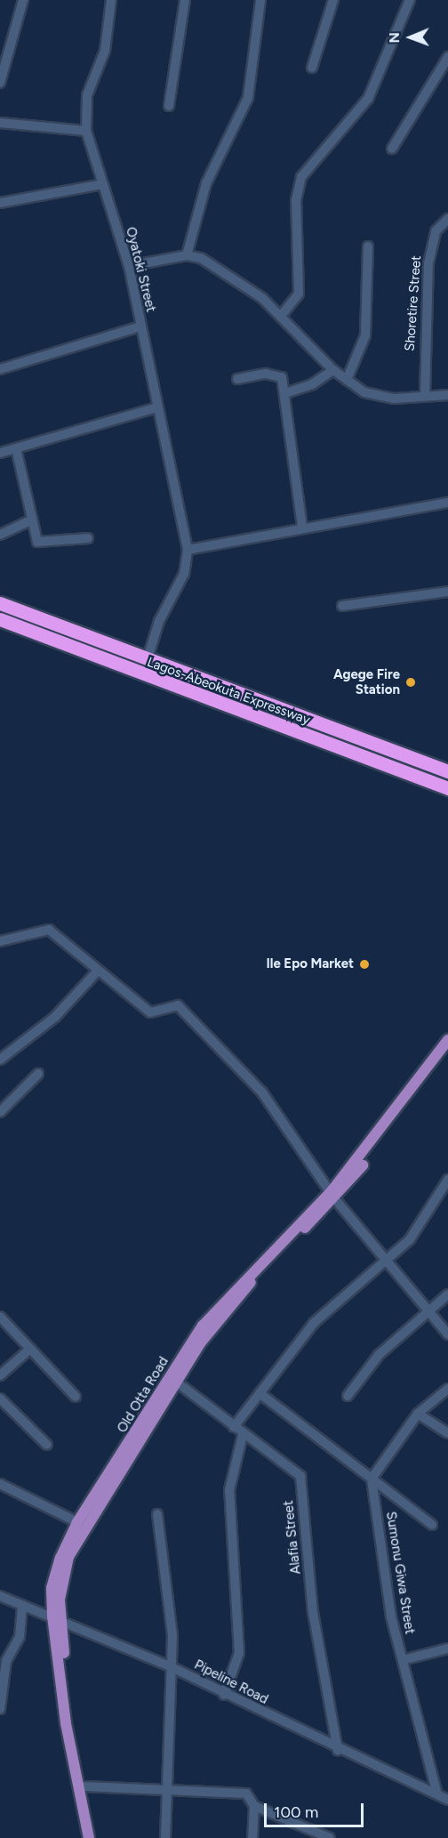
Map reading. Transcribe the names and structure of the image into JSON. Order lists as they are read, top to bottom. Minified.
{"streets":{"highway":["Lagos-Abeokuta Expressway"],"main road":["Old Otta Road"],"street":["Oyatoki Street","Shoretire Street","Alafia Street","Sumonu Giwa Street","Pipeline Road"]},"crossings":[["Old Otta Road","Alafia Street"],["Old Otta Road","Pipeline Road"],["Alafia Street","Pipeline Road"],["Sumonu Giwa Street","Pipeline Road"]],"places":["Agege Fire Station","Ile Epo Market"],"scale_bar":"100 m","north":"left"}
